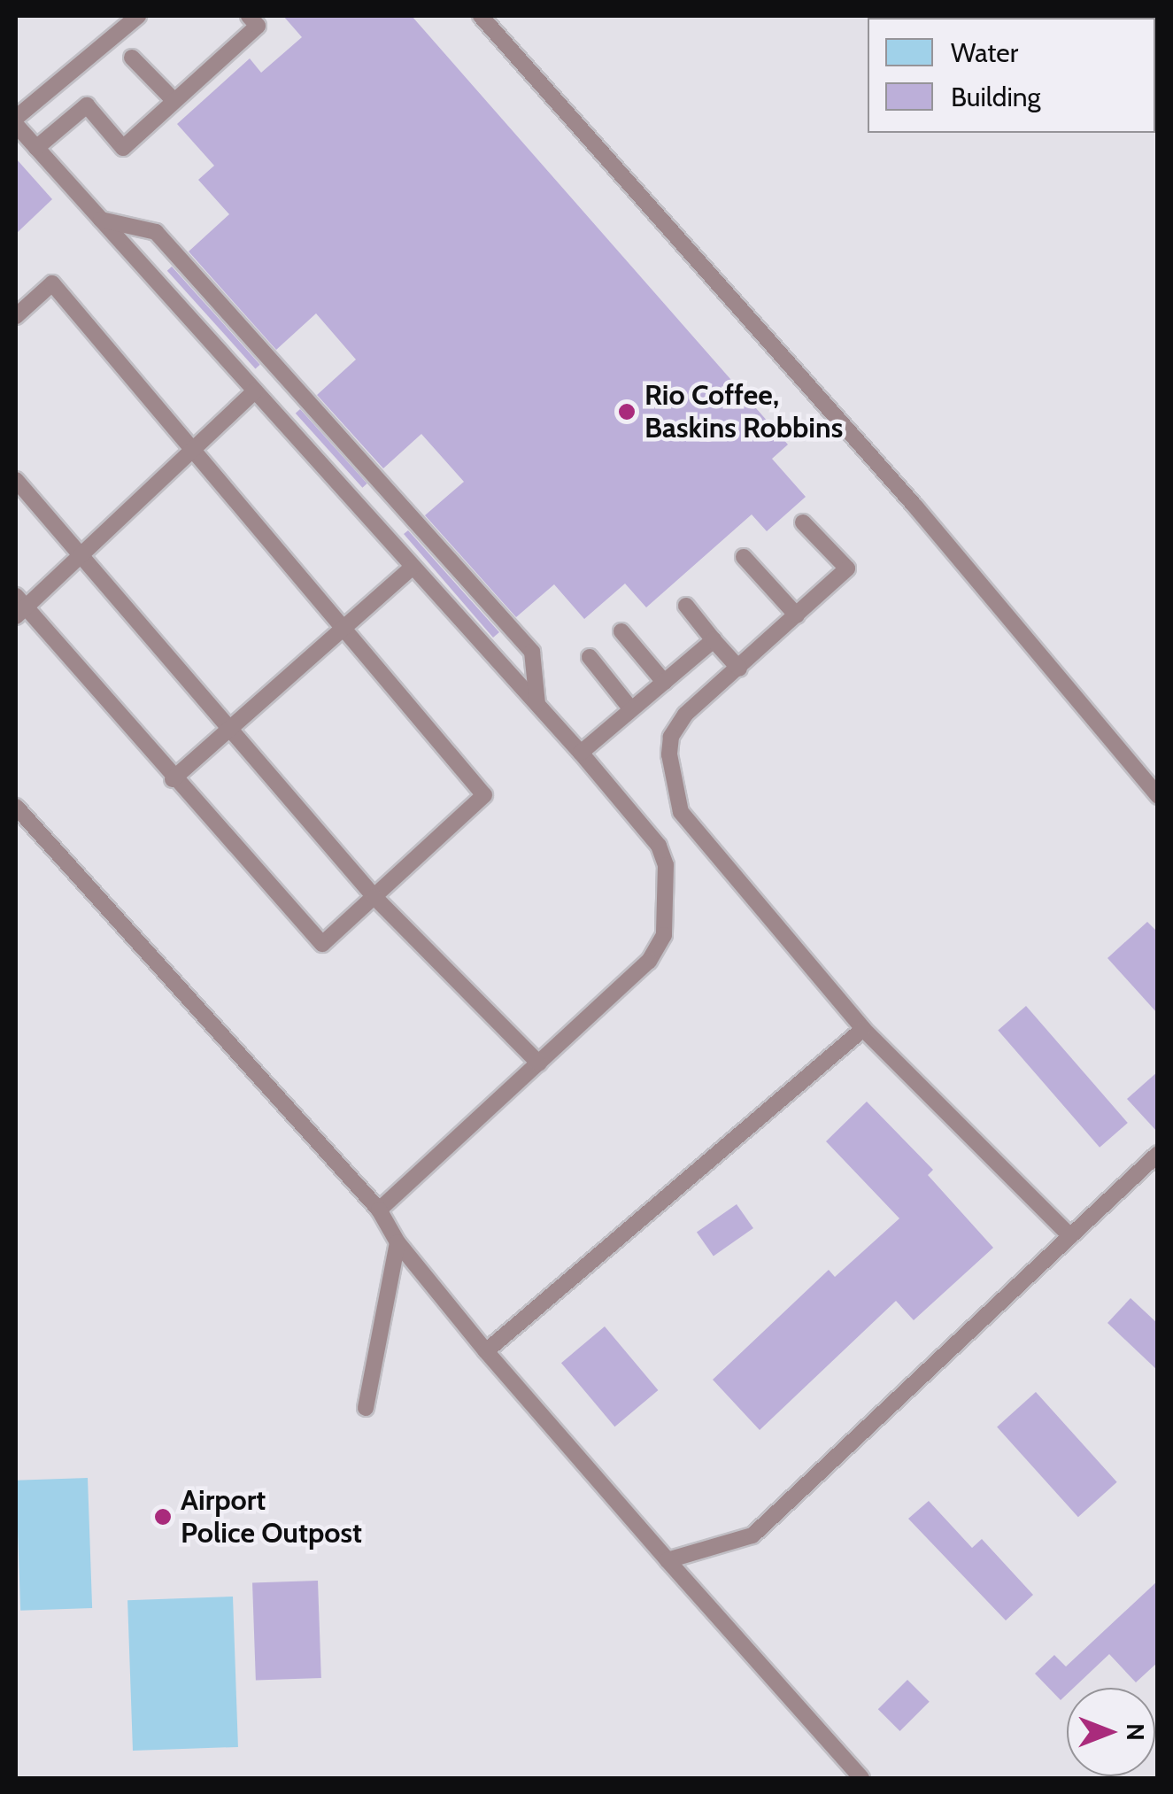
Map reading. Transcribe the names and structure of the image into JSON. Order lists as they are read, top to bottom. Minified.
{"places":["Rio Coffee, Baskins Robbins","Airport Police Outpost"],"legend":["Water","Building"],"north":"right"}
